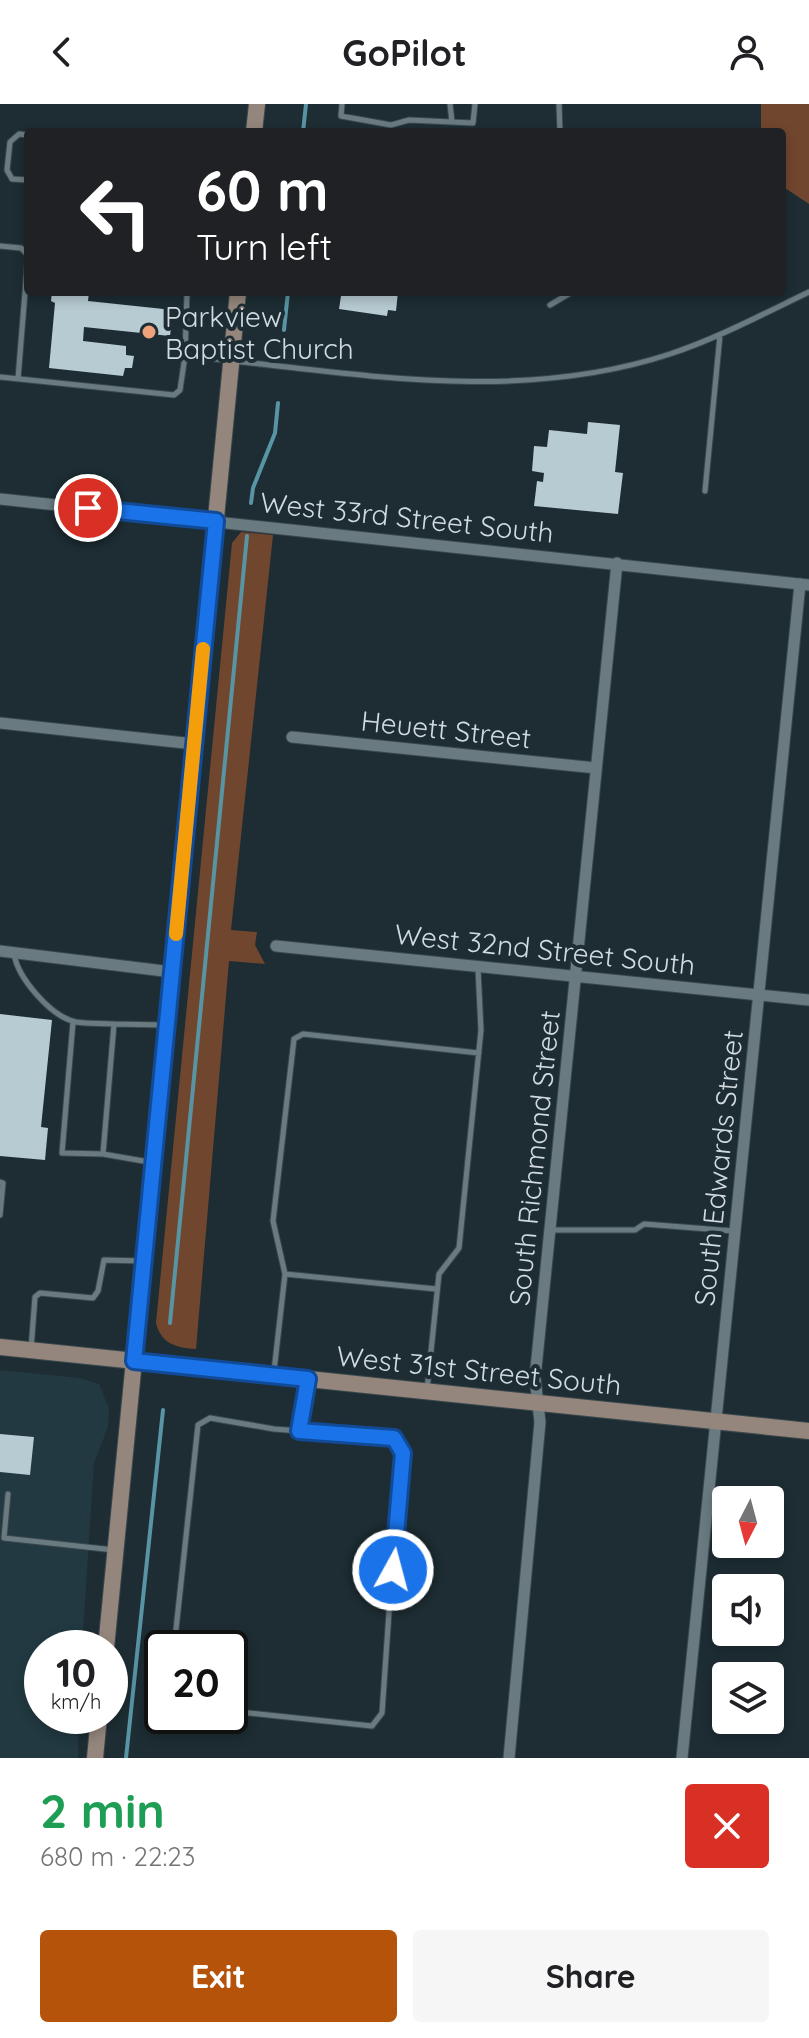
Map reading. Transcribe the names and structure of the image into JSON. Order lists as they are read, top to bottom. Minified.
{"streets":{"main road":["West 31st Street South"],"street":["West 33rd Street South","Heuett Street","West 32nd Street South","South Richmond Street","South Edwards Street"]},"crossings":[["West 33rd Street South","South Richmond Street"],["West 33rd Street South","South Edwards Street"],["Heuett Street","South Richmond Street"],["West 32nd Street South","South Richmond Street"],["West 32nd Street South","South Edwards Street"],["South Richmond Street","West 31st Street South"],["South Edwards Street","West 31st Street South"]],"places":["Parkview Baptist Church"],"north":"bottom","page":{"header":"GoPilot","turn":["60 m","Turn left"],"speed":"10 km/h","limit":"20","heading":["2 min","680 m · 22:23"],"buttons":["Exit","Share"]}}
